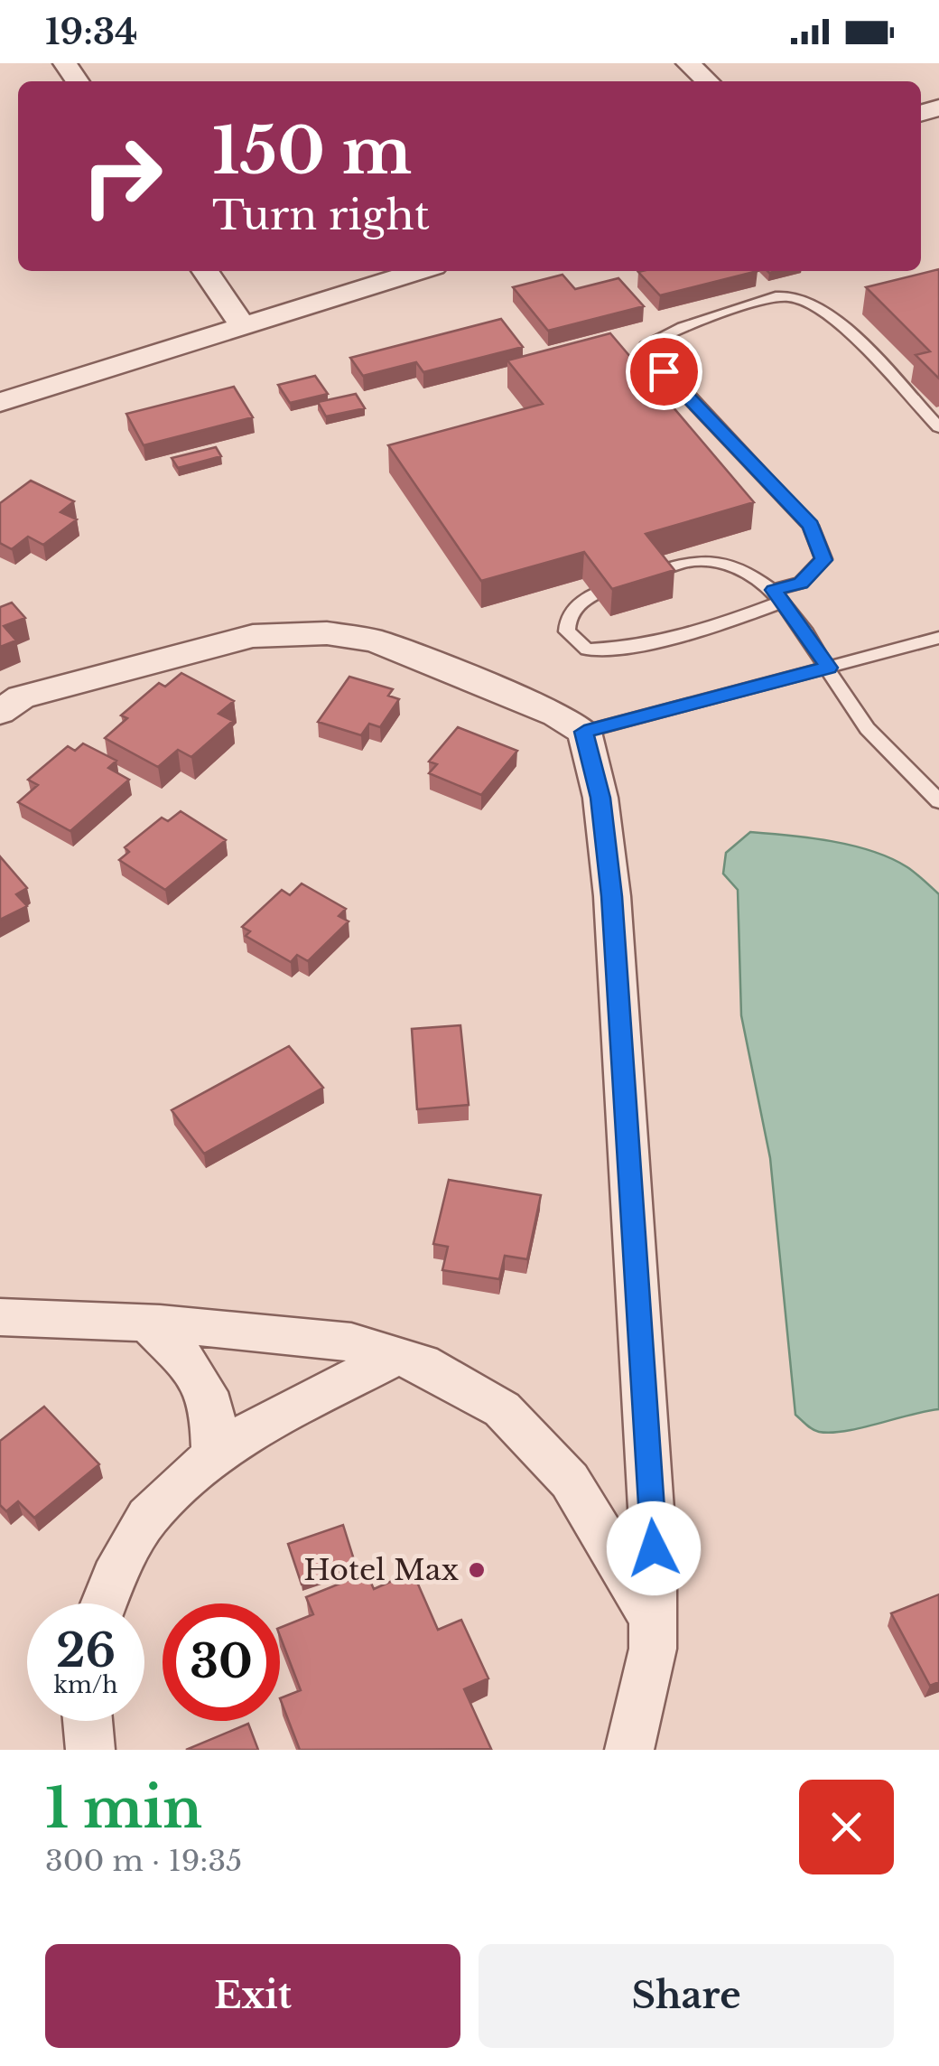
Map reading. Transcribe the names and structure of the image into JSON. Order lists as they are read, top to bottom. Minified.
{"places":["Hotel Max"],"page":{"status":"19:34","turn":["150 m","Turn right"],"speed":"26 km/h","limit":"30","heading":["1 min","300 m · 19:35"],"buttons":["Exit","Share"]}}
